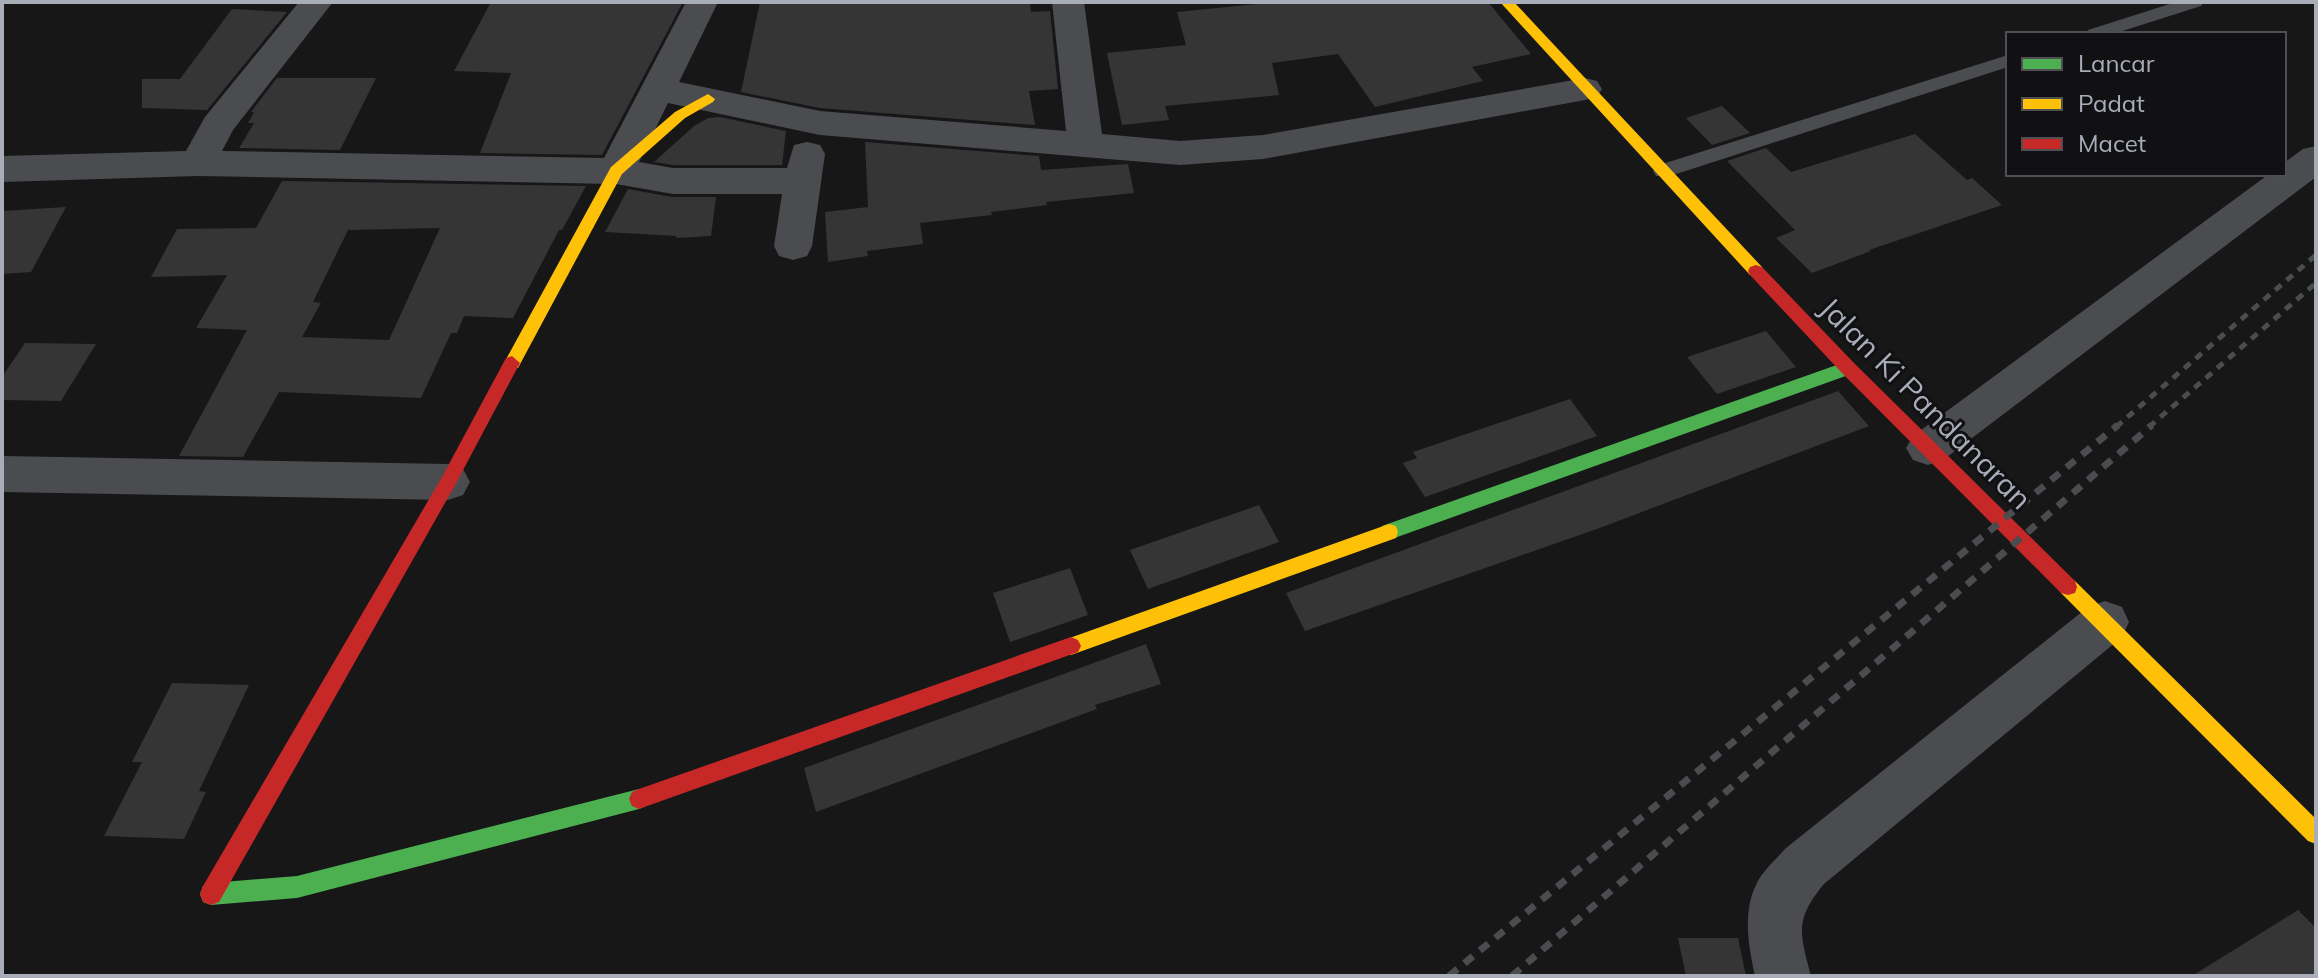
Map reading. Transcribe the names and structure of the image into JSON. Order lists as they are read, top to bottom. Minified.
{"streets":{"street":["Jalan Ki Pandanaran"]},"legend":["Lancar","Padat","Macet"]}
